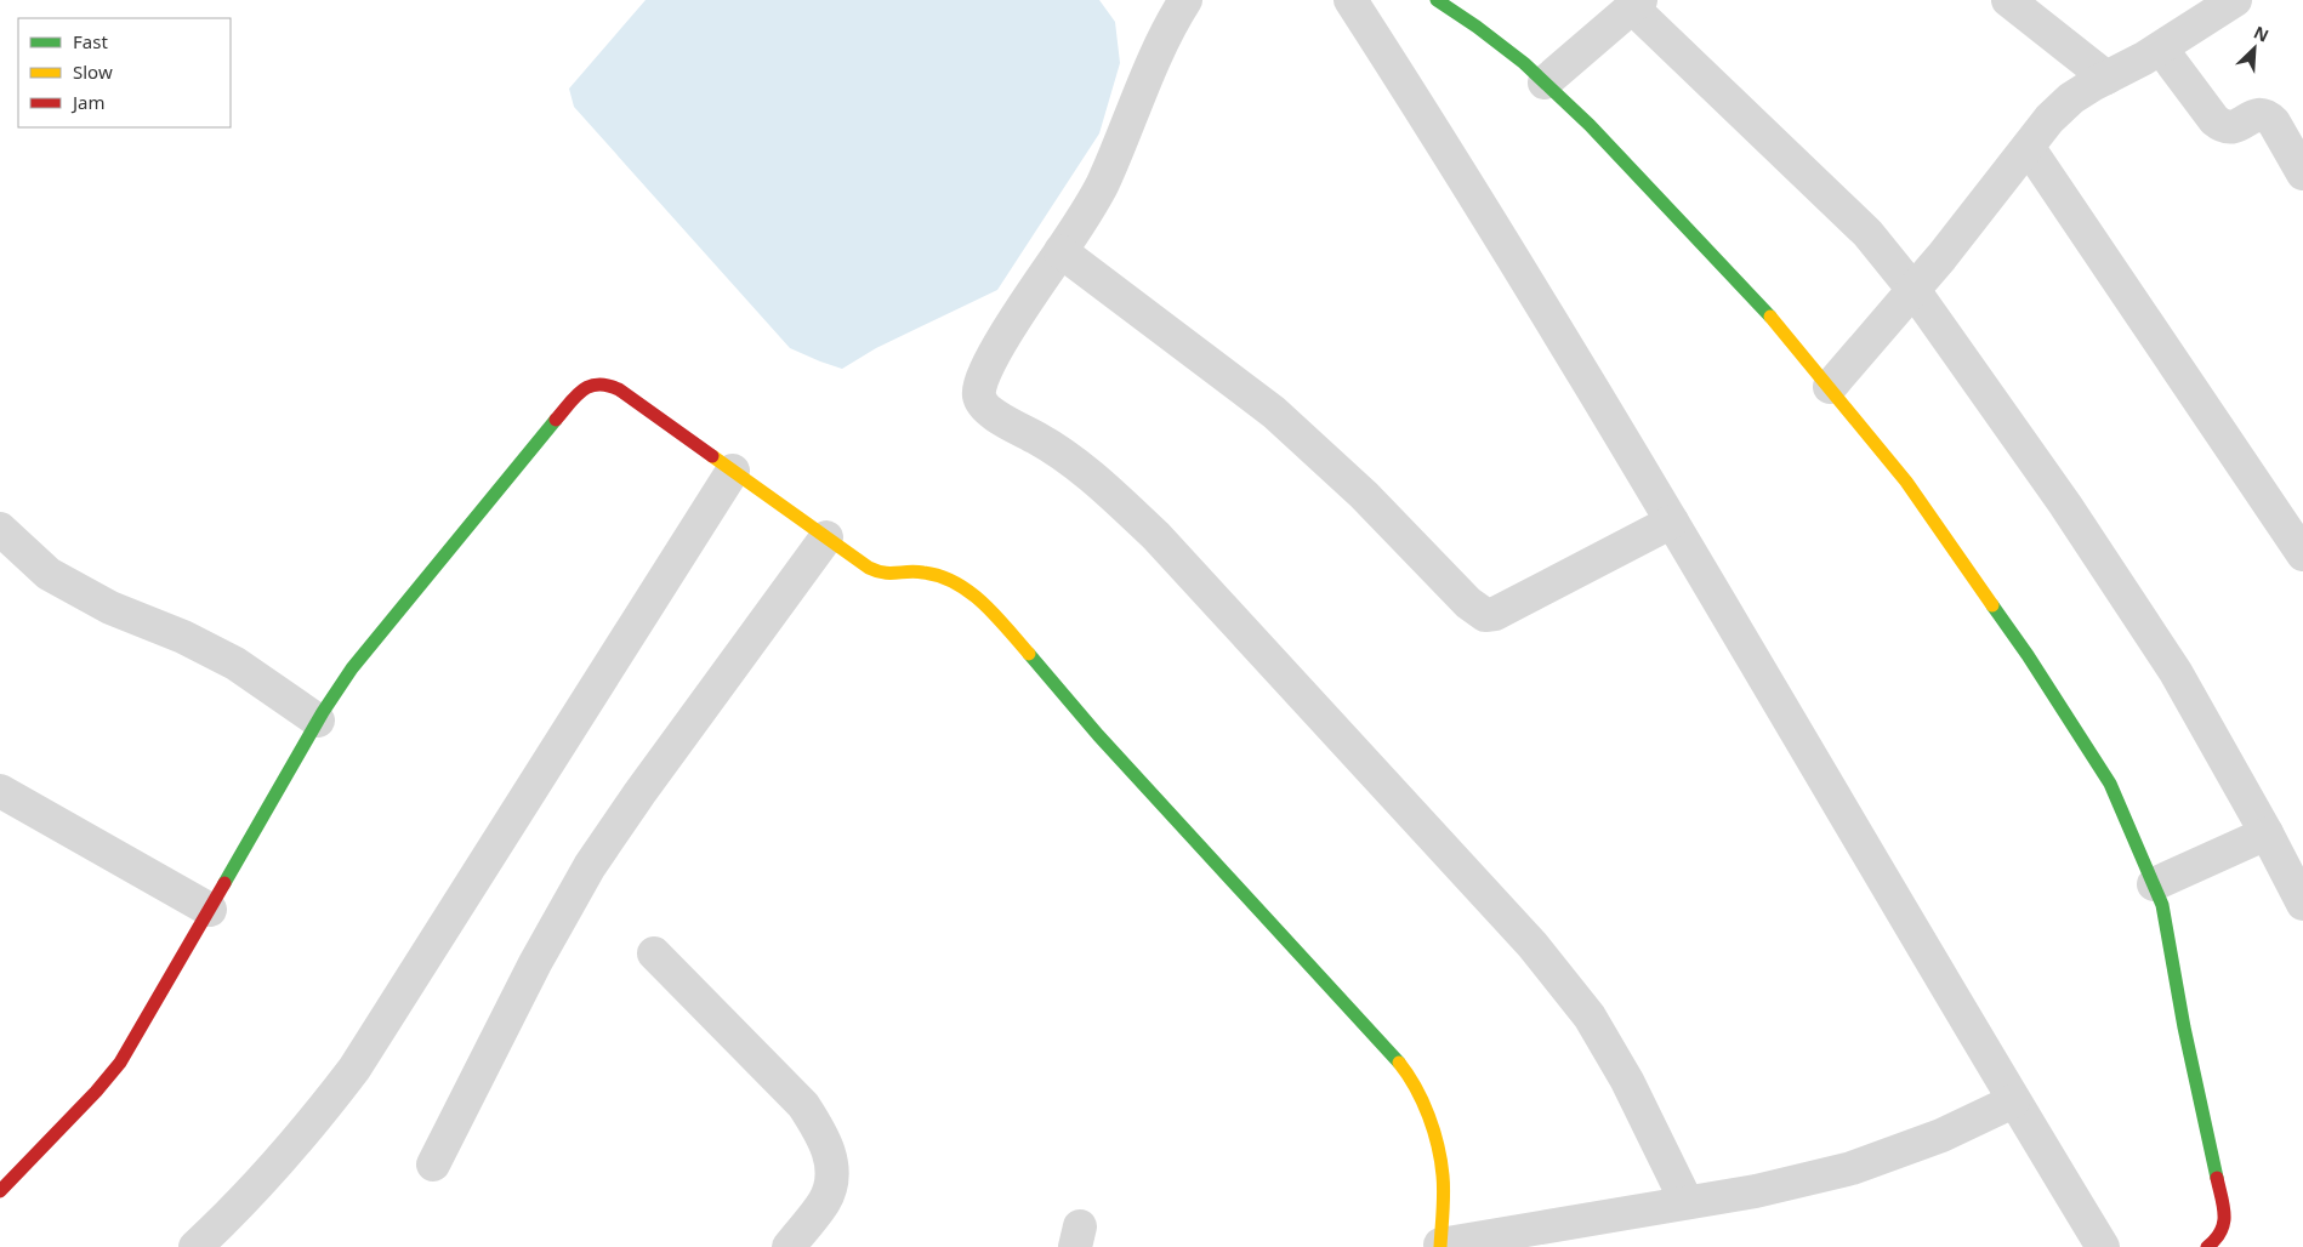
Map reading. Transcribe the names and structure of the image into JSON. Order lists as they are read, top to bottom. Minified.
{"legend":["Fast","Slow","Jam"],"north":"top right"}
